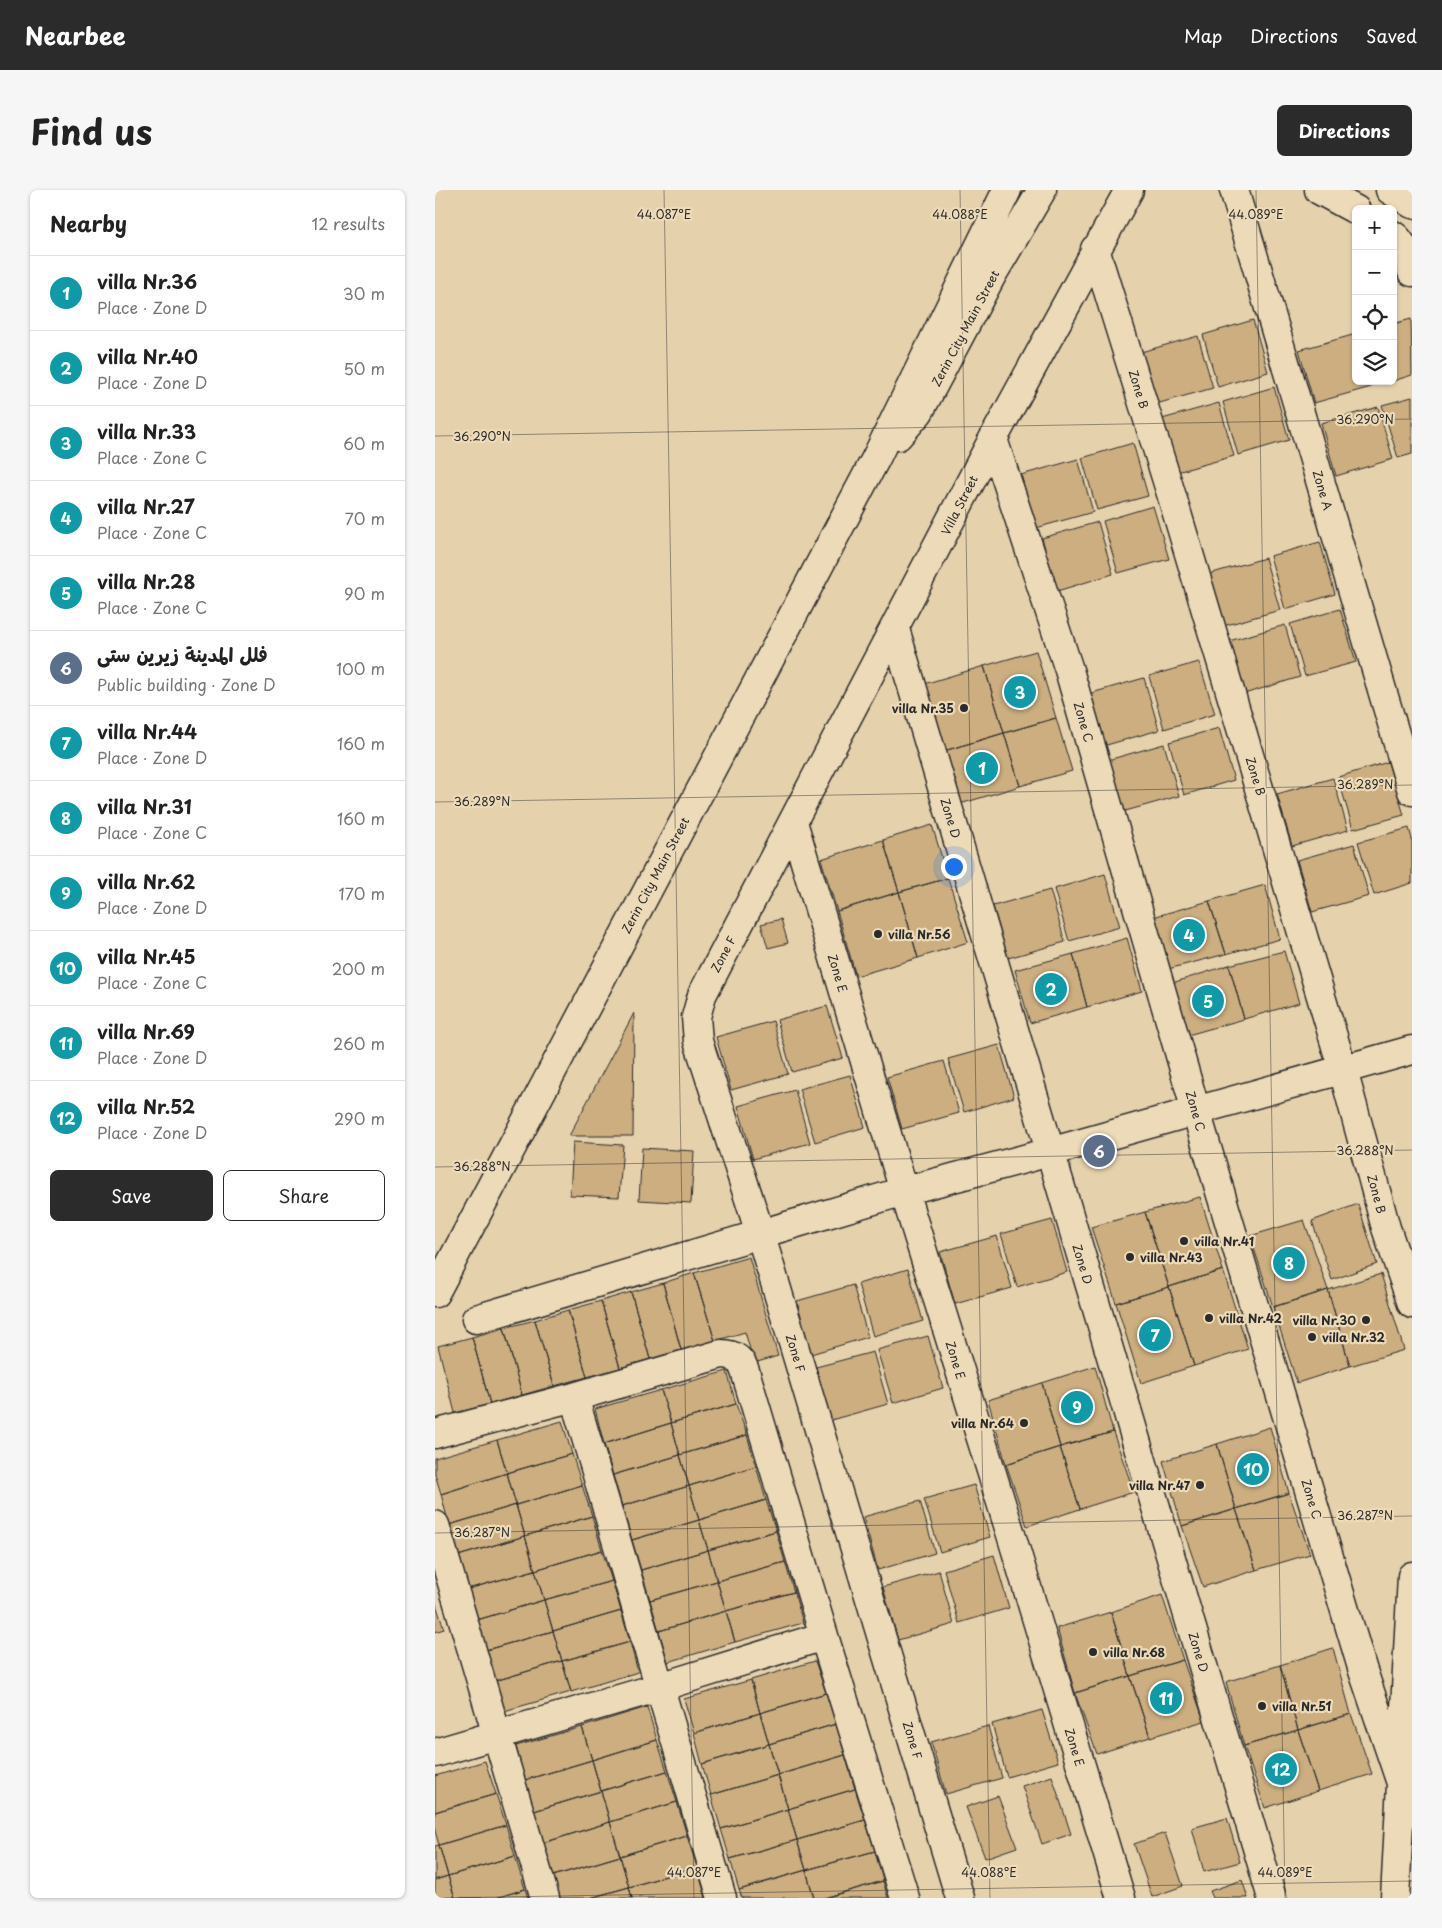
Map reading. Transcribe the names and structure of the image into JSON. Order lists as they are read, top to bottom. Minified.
{"streets":{"street":["Zerin City Main Street","Zone B","Zone A","Villa Street","Zone C","Zone D","Zone F","Zone E"]},"crossings":[["Zone B","Villa Street"],["Villa Street","Zone C"],["Villa Street","Zone D"],["Villa Street","Zone F"],["Villa Street","Zone E"],["Zone F","Zone E"]],"places":["villa Nr.35","villa Nr.56","villa Nr.41","villa Nr.43","villa Nr.42","villa Nr.30","villa Nr.32","villa Nr.64","villa Nr.47","villa Nr.68","villa Nr.51"],"page":{"header":"Nearbee","nav":["Map","Directions","Saved"],"title":"Find us","buttons":["Directions",["Save","Share"]],"heading":["Nearby","12 results"],"map_buttons":["+","−"],"list":[{"mark":"1","name":"villa Nr.36","note":"Place · Zone D","value":"30 m"},{"mark":"2","name":"villa Nr.40","note":"Place · Zone D","value":"50 m"},{"mark":"3","name":"villa Nr.33","note":"Place · Zone C","value":"60 m"},{"mark":"4","name":"villa Nr.27","note":"Place · Zone C","value":"70 m"},{"mark":"5","name":"villa Nr.28","note":"Place · Zone C","value":"90 m"},{"mark":"6","name":"فلل المدينة زیرین ستی","note":"Public building · Zone D","value":"100 m"},{"mark":"7","name":"villa Nr.44","note":"Place · Zone D","value":"160 m"},{"mark":"8","name":"villa Nr.31","note":"Place · Zone C","value":"160 m"},{"mark":"9","name":"villa Nr.62","note":"Place · Zone D","value":"170 m"},{"mark":"10","name":"villa Nr.45","note":"Place · Zone C","value":"200 m"},{"mark":"11","name":"villa Nr.69","note":"Place · Zone D","value":"260 m"},{"mark":"12","name":"villa Nr.52","note":"Place · Zone D","value":"290 m"}],"pins":["3","1","4","2","5","6","8","7","9","10","11","12"]},"coordinates":["44.087°E","44.088°E","44.089°E","36.290°N","36.289°N","36.288°N","36.287°N"]}
